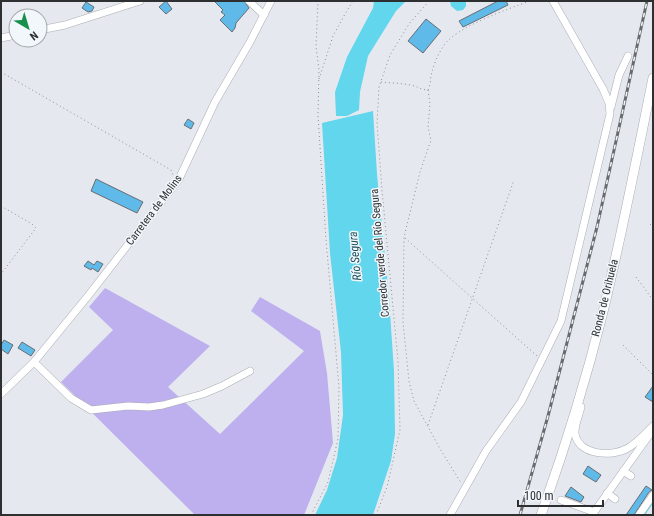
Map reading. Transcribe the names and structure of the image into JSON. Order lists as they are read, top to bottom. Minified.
{"streets":{"main road":["Ronda de Orihuela"],"street":["Carretera de Molins"],"path":["Corredor verde del Río Segura"]},"water":["Río Segura"],"scale_bar":"100 m","north":"bottom right"}
